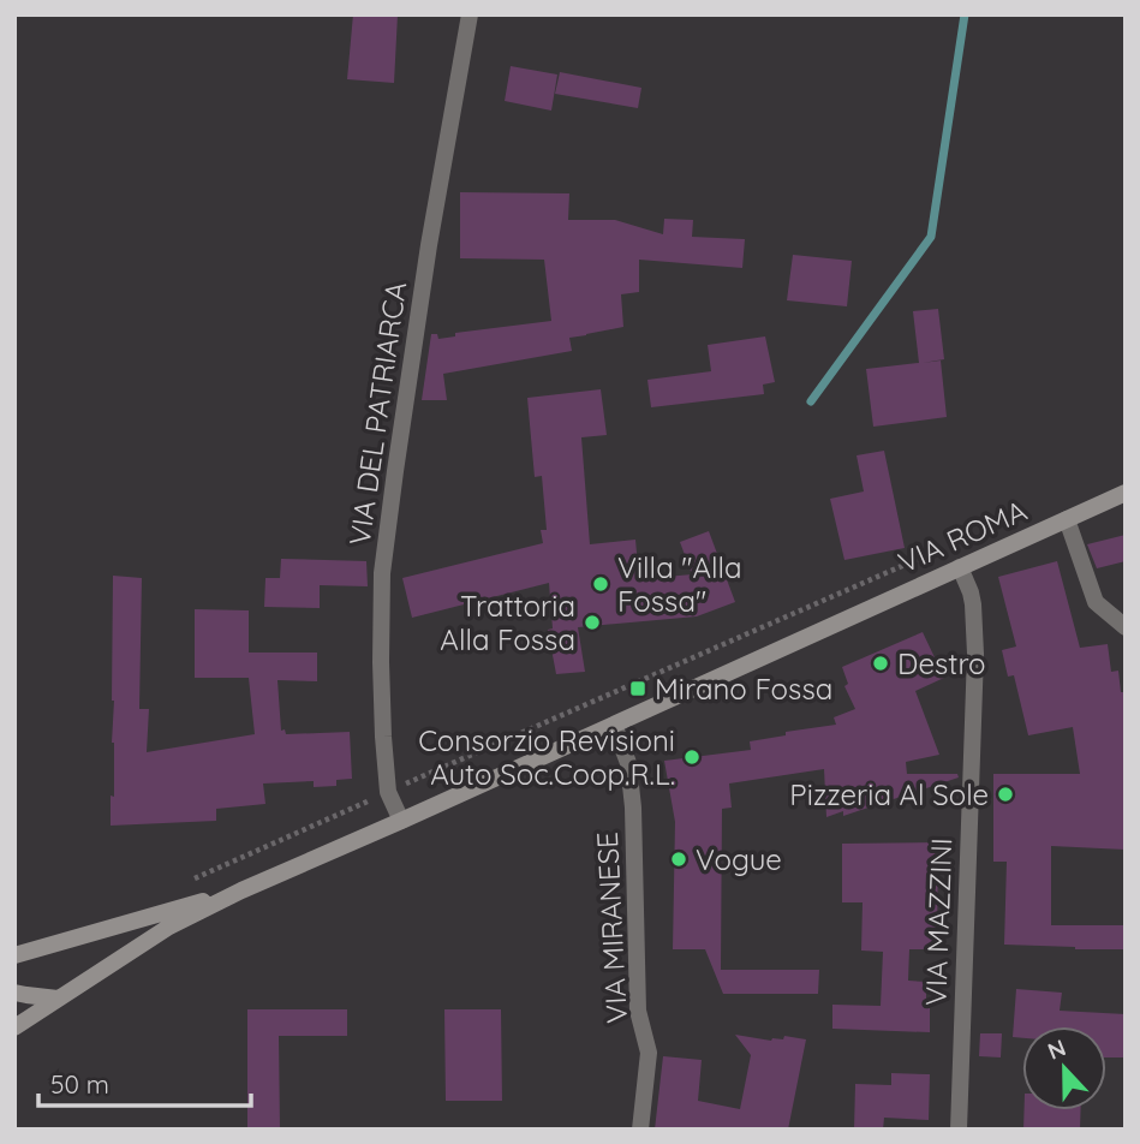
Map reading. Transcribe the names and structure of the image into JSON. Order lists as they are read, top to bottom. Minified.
{"streets":{"main road":["VIA ROMA"],"street":["VIA DEL PATRIARCA","VIA MAZZINI","VIA MIRANESE"]},"crossings":[["VIA ROMA","VIA MAZZINI"],["VIA ROMA","VIA MIRANESE"]],"places":{"other":["Villa \"Alla Fossa\"","Trattoria Alla Fossa","Destro","Consorzio Revisioni Auto Soc.Coop.R.L.","Pizzeria Al Sole","Vogue"],"transit":["Mirano Fossa"]},"scale_bar":"50 m","north":"top"}
